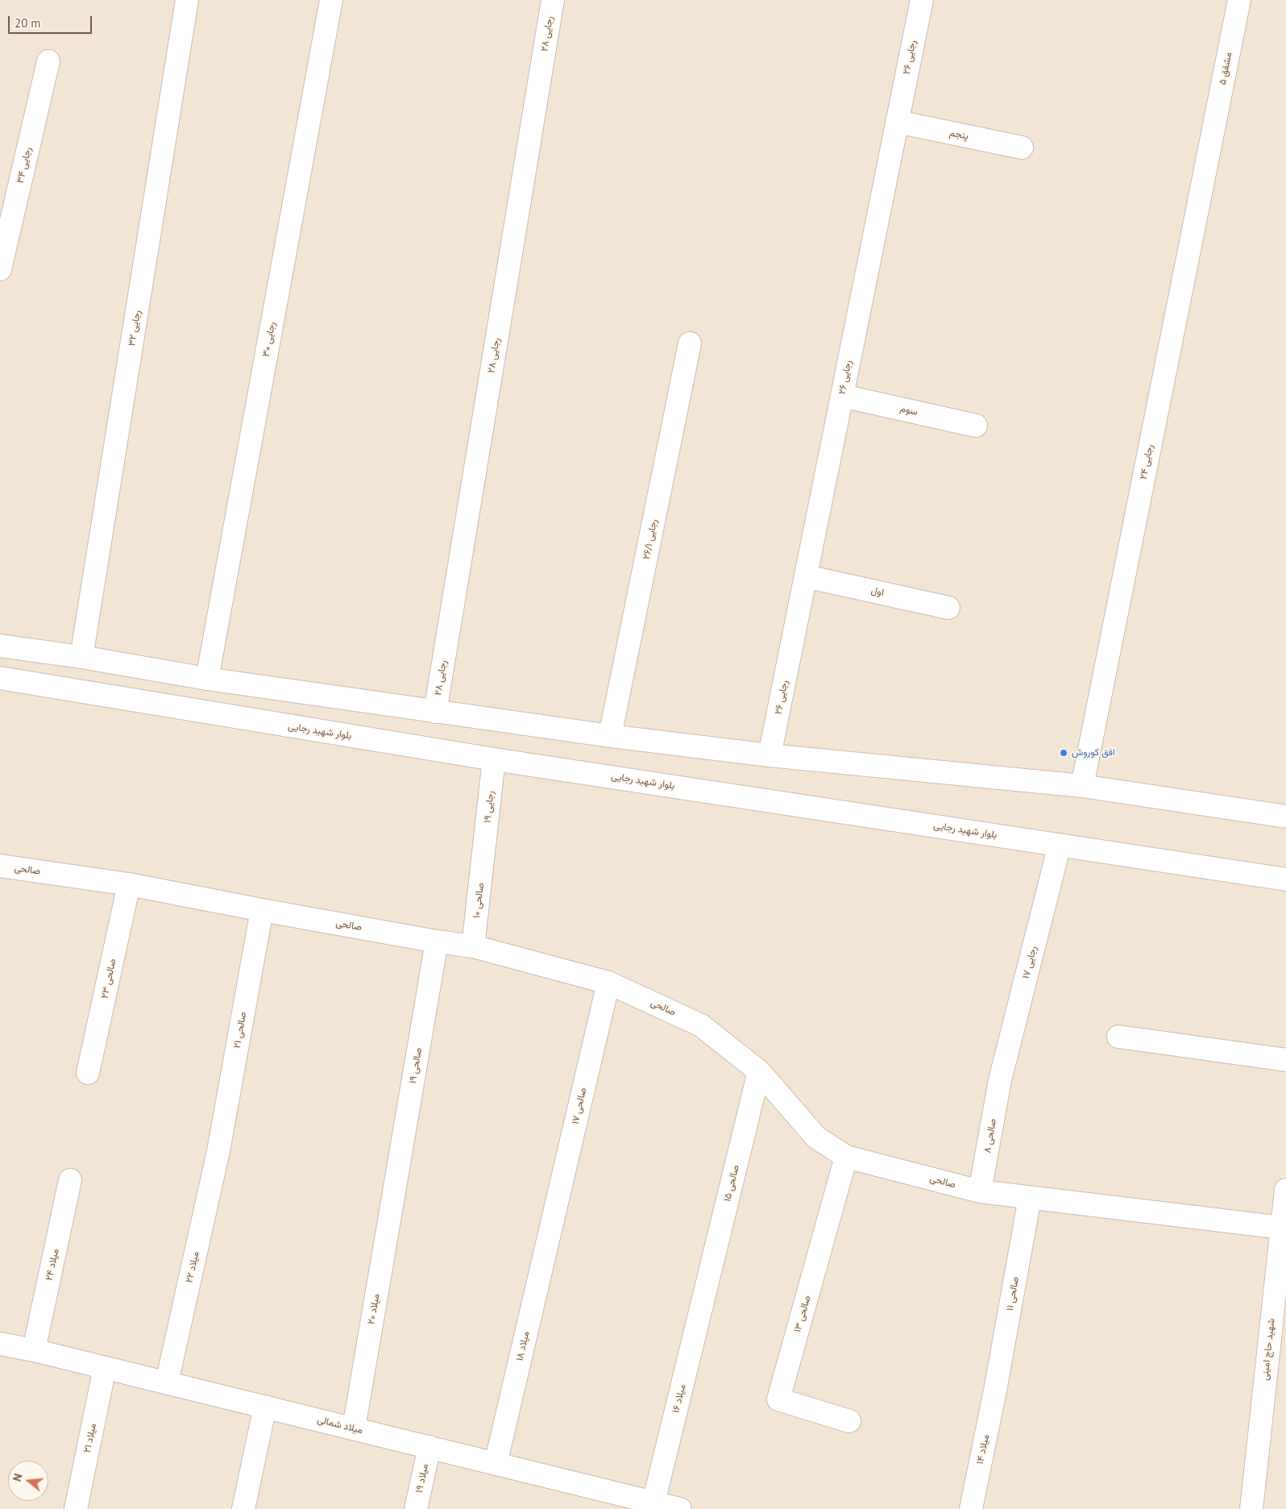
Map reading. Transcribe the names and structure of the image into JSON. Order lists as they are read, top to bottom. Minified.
{"streets":{"street":["رجایی ۲۸","رجایی ۲۶","مشفق ۵","پنجم","رجایی ۳۴","رجایی ۳۲","رجایی ۳۰","سوم","رجایی ۲۴","رجایی ۲۶/۱","اول","بلوار شهید رجایی","رجایی ۱۹","صالحی","صالحی ۱۰","رجایی ۱۷","صالحی ۲۳","صالحی ۲۱","صالحی ۱۹","صالحی ۱۷","صالحی ۸","صالحی ۱۵","میلاد ۲۴","میلاد ۲۲","صالحی ۱۱","میلاد ۲۰","صالحی ۱۳","میلاد ۱۸","شهید حاج امینی","میلاد ۱۶","میلاد شمالی","میلاد ۲۱","میلاد ۱۴","میلاد ۱۹"]},"crossings":[["رجایی ۲۶","پنجم"],["رجایی ۲۶","سوم"],["رجایی ۲۶","اول"],["مشفق ۵","رجایی ۲۴"],["بلوار شهید رجایی","رجایی ۱۹"],["بلوار شهید رجایی","رجایی ۱۷"],["رجایی ۱۹","صالحی ۱۰"],["صالحی","صالحی ۱۰"],["صالحی","صالحی ۲۳"],["صالحی","صالحی ۲۱"],["صالحی","صالحی ۱۹"],["صالحی","صالحی ۱۷"],["صالحی","صالحی ۸"],["صالحی","صالحی ۱۵"],["صالحی","صالحی ۱۱"],["صالحی","صالحی ۱۳"],["صالحی","شهید حاج امینی"],["رجایی ۱۷","صالحی ۸"],["صالحی ۲۱","میلاد ۲۲"],["صالحی ۱۹","میلاد ۲۰"],["صالحی ۱۷","میلاد ۱۸"],["صالحی ۱۵","میلاد ۱۶"],["میلاد ۲۴","میلاد شمالی"],["میلاد ۲۲","میلاد شمالی"],["صالحی ۱۱","میلاد ۱۴"],["میلاد ۲۰","میلاد شمالی"],["میلاد ۱۸","میلاد شمالی"],["میلاد ۱۶","میلاد شمالی"],["میلاد شمالی","میلاد ۲۱"],["میلاد شمالی","میلاد ۱۹"]],"places":["افق کوروش"],"scale_bar":"20 m","north":"left"}
